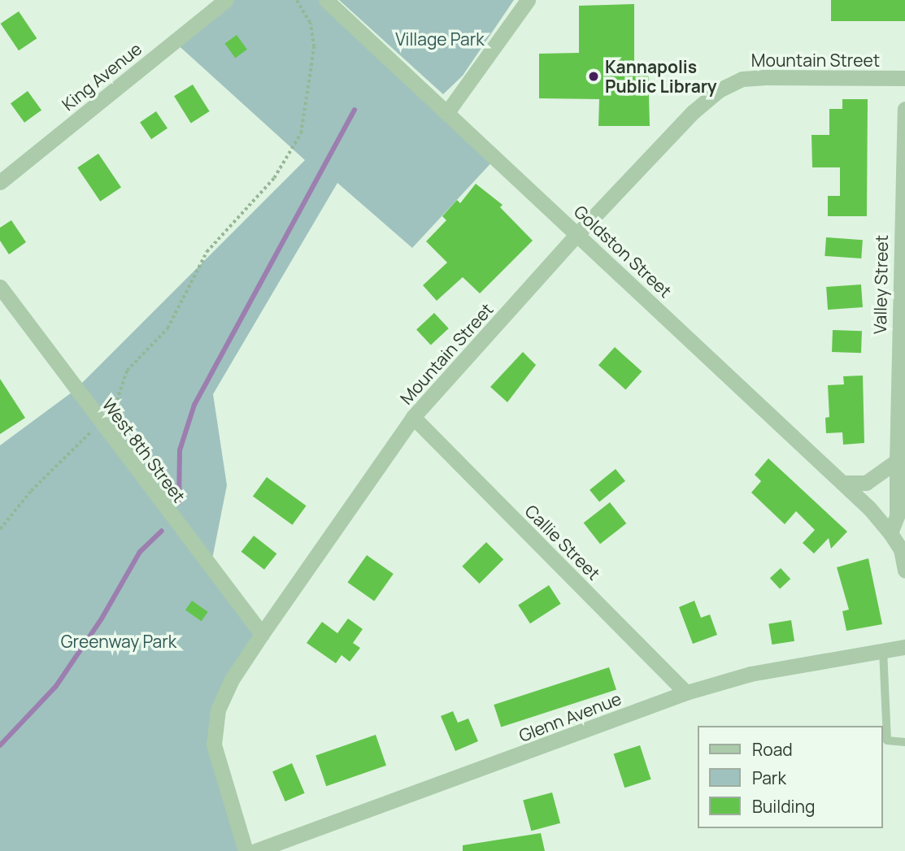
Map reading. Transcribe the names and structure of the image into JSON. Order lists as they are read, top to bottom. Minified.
{"streets":{"street":["Mountain Street","King Avenue","Goldston Street","Valley Street","West 8th Street","Callie Street","Glenn Avenue"]},"crossings":[["Mountain Street","Goldston Street"],["Mountain Street","West 8th Street"],["Mountain Street","Callie Street"],["Goldston Street","Valley Street"],["Callie Street","Glenn Avenue"]],"parks":["Village Park","Greenway Park"],"places":["Kannapolis Public Library"],"legend":["Road","Park","Building"]}
